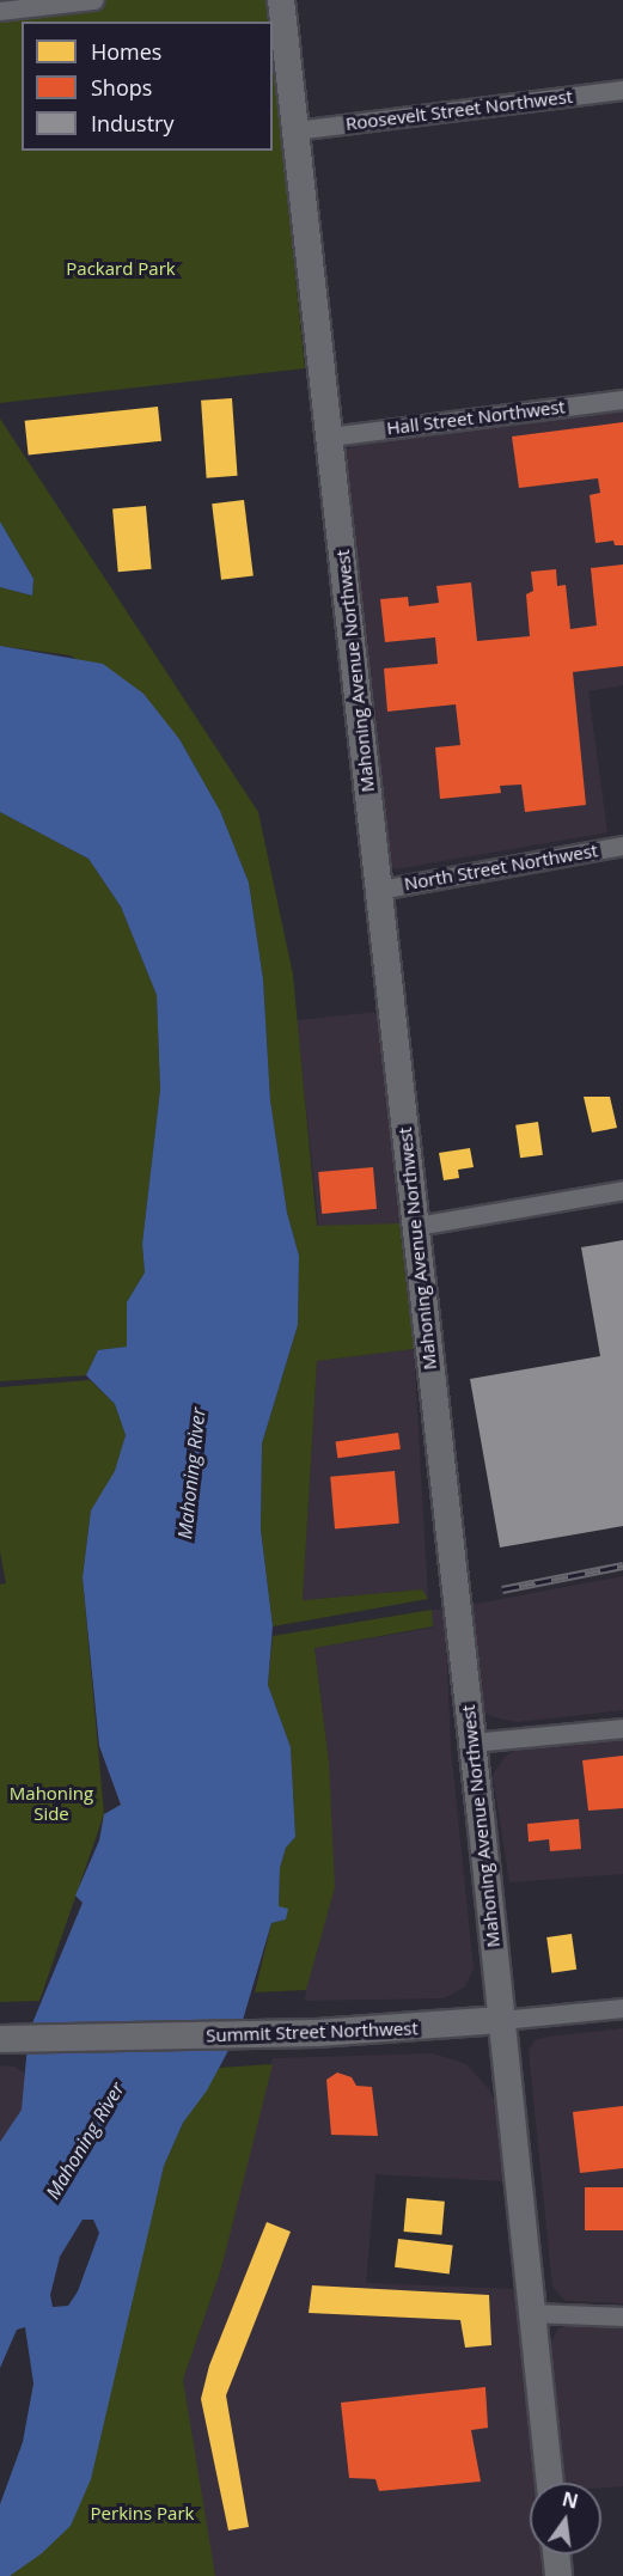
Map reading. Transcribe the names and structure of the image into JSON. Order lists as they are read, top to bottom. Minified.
{"streets":{"main road":["Mahoning Avenue Northwest","Summit Street Northwest"],"street":["Roosevelt Street Northwest","Hall Street Northwest","North Street Northwest"]},"crossings":[["Roosevelt Street Northwest","Mahoning Avenue Northwest"],["Hall Street Northwest","Mahoning Avenue Northwest"],["Mahoning Avenue Northwest","North Street Northwest"],["Mahoning Avenue Northwest","Summit Street Northwest"]],"water":["Mahoning River"],"parks":["Packard Park","Mahoning Side","Perkins Park"],"legend":["Homes","Shops","Industry"],"north":"top"}
